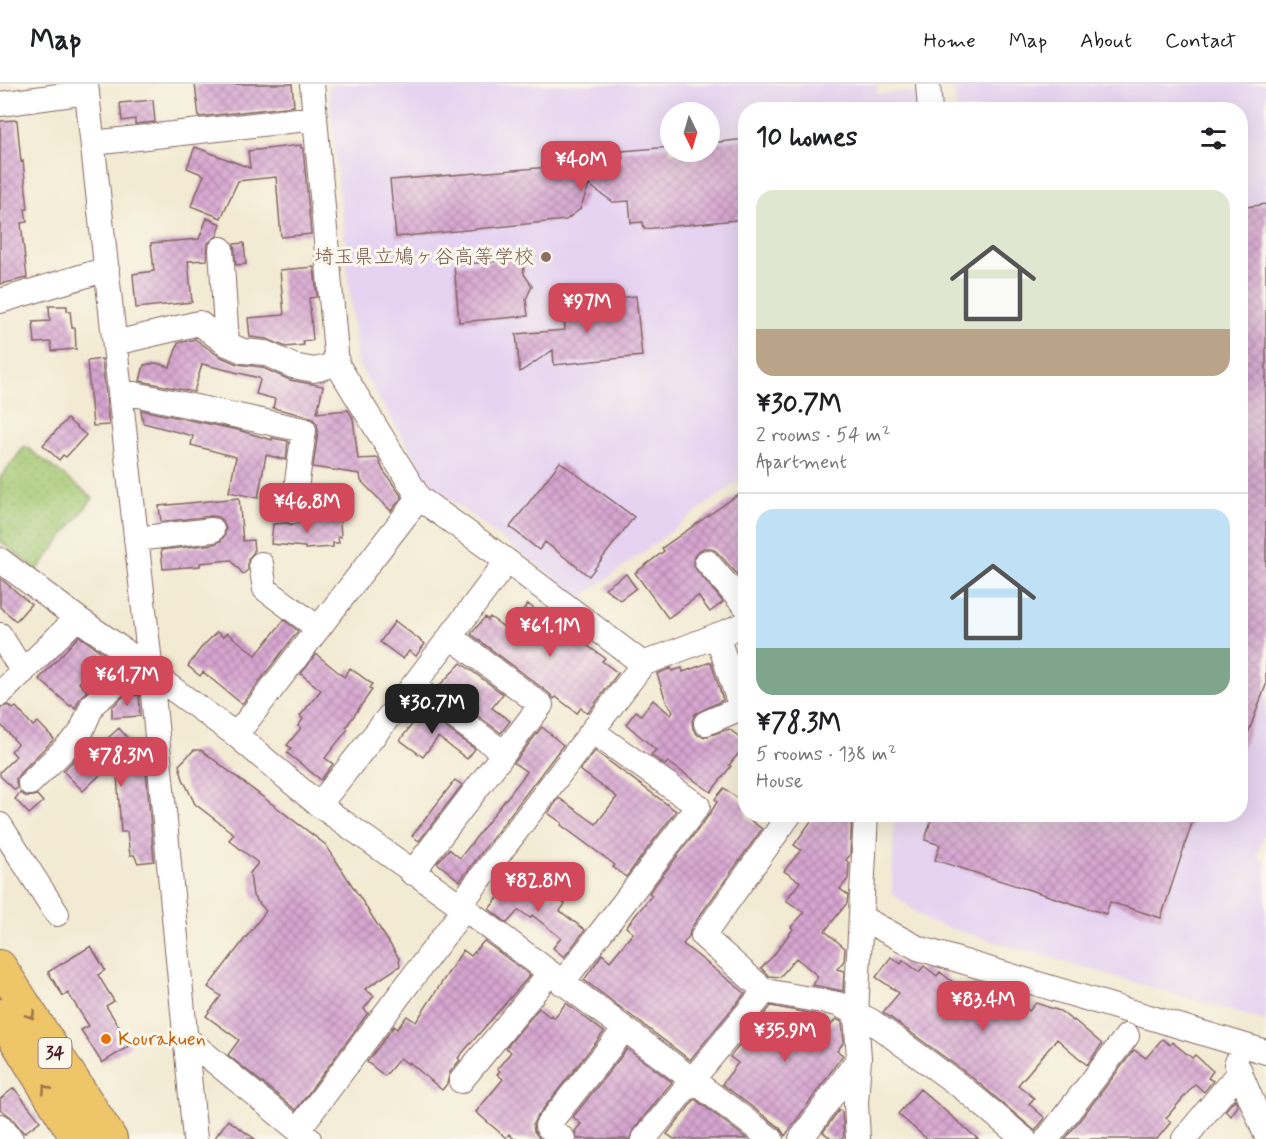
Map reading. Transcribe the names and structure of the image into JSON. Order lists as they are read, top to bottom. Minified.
{"streets":{"main road":["34"]},"places":["埼玉県立鳩ヶ谷高等学校","Kourakuen"],"north":"bottom","page":{"header":"Map","nav":["Home","Map","About","Contact"],"heading":"10 homes","price":["¥40M","¥97M","¥46.8M","¥61.1M","¥61.7M","¥30.7M","¥78.3M","¥82.8M","¥83.4M","¥35.9M"],"list":[{"name":"¥30.7M","note":"2 rooms · 54 m² · Apartment"},{"name":"¥78.3M","note":"5 rooms · 138 m² · House"}]}}
